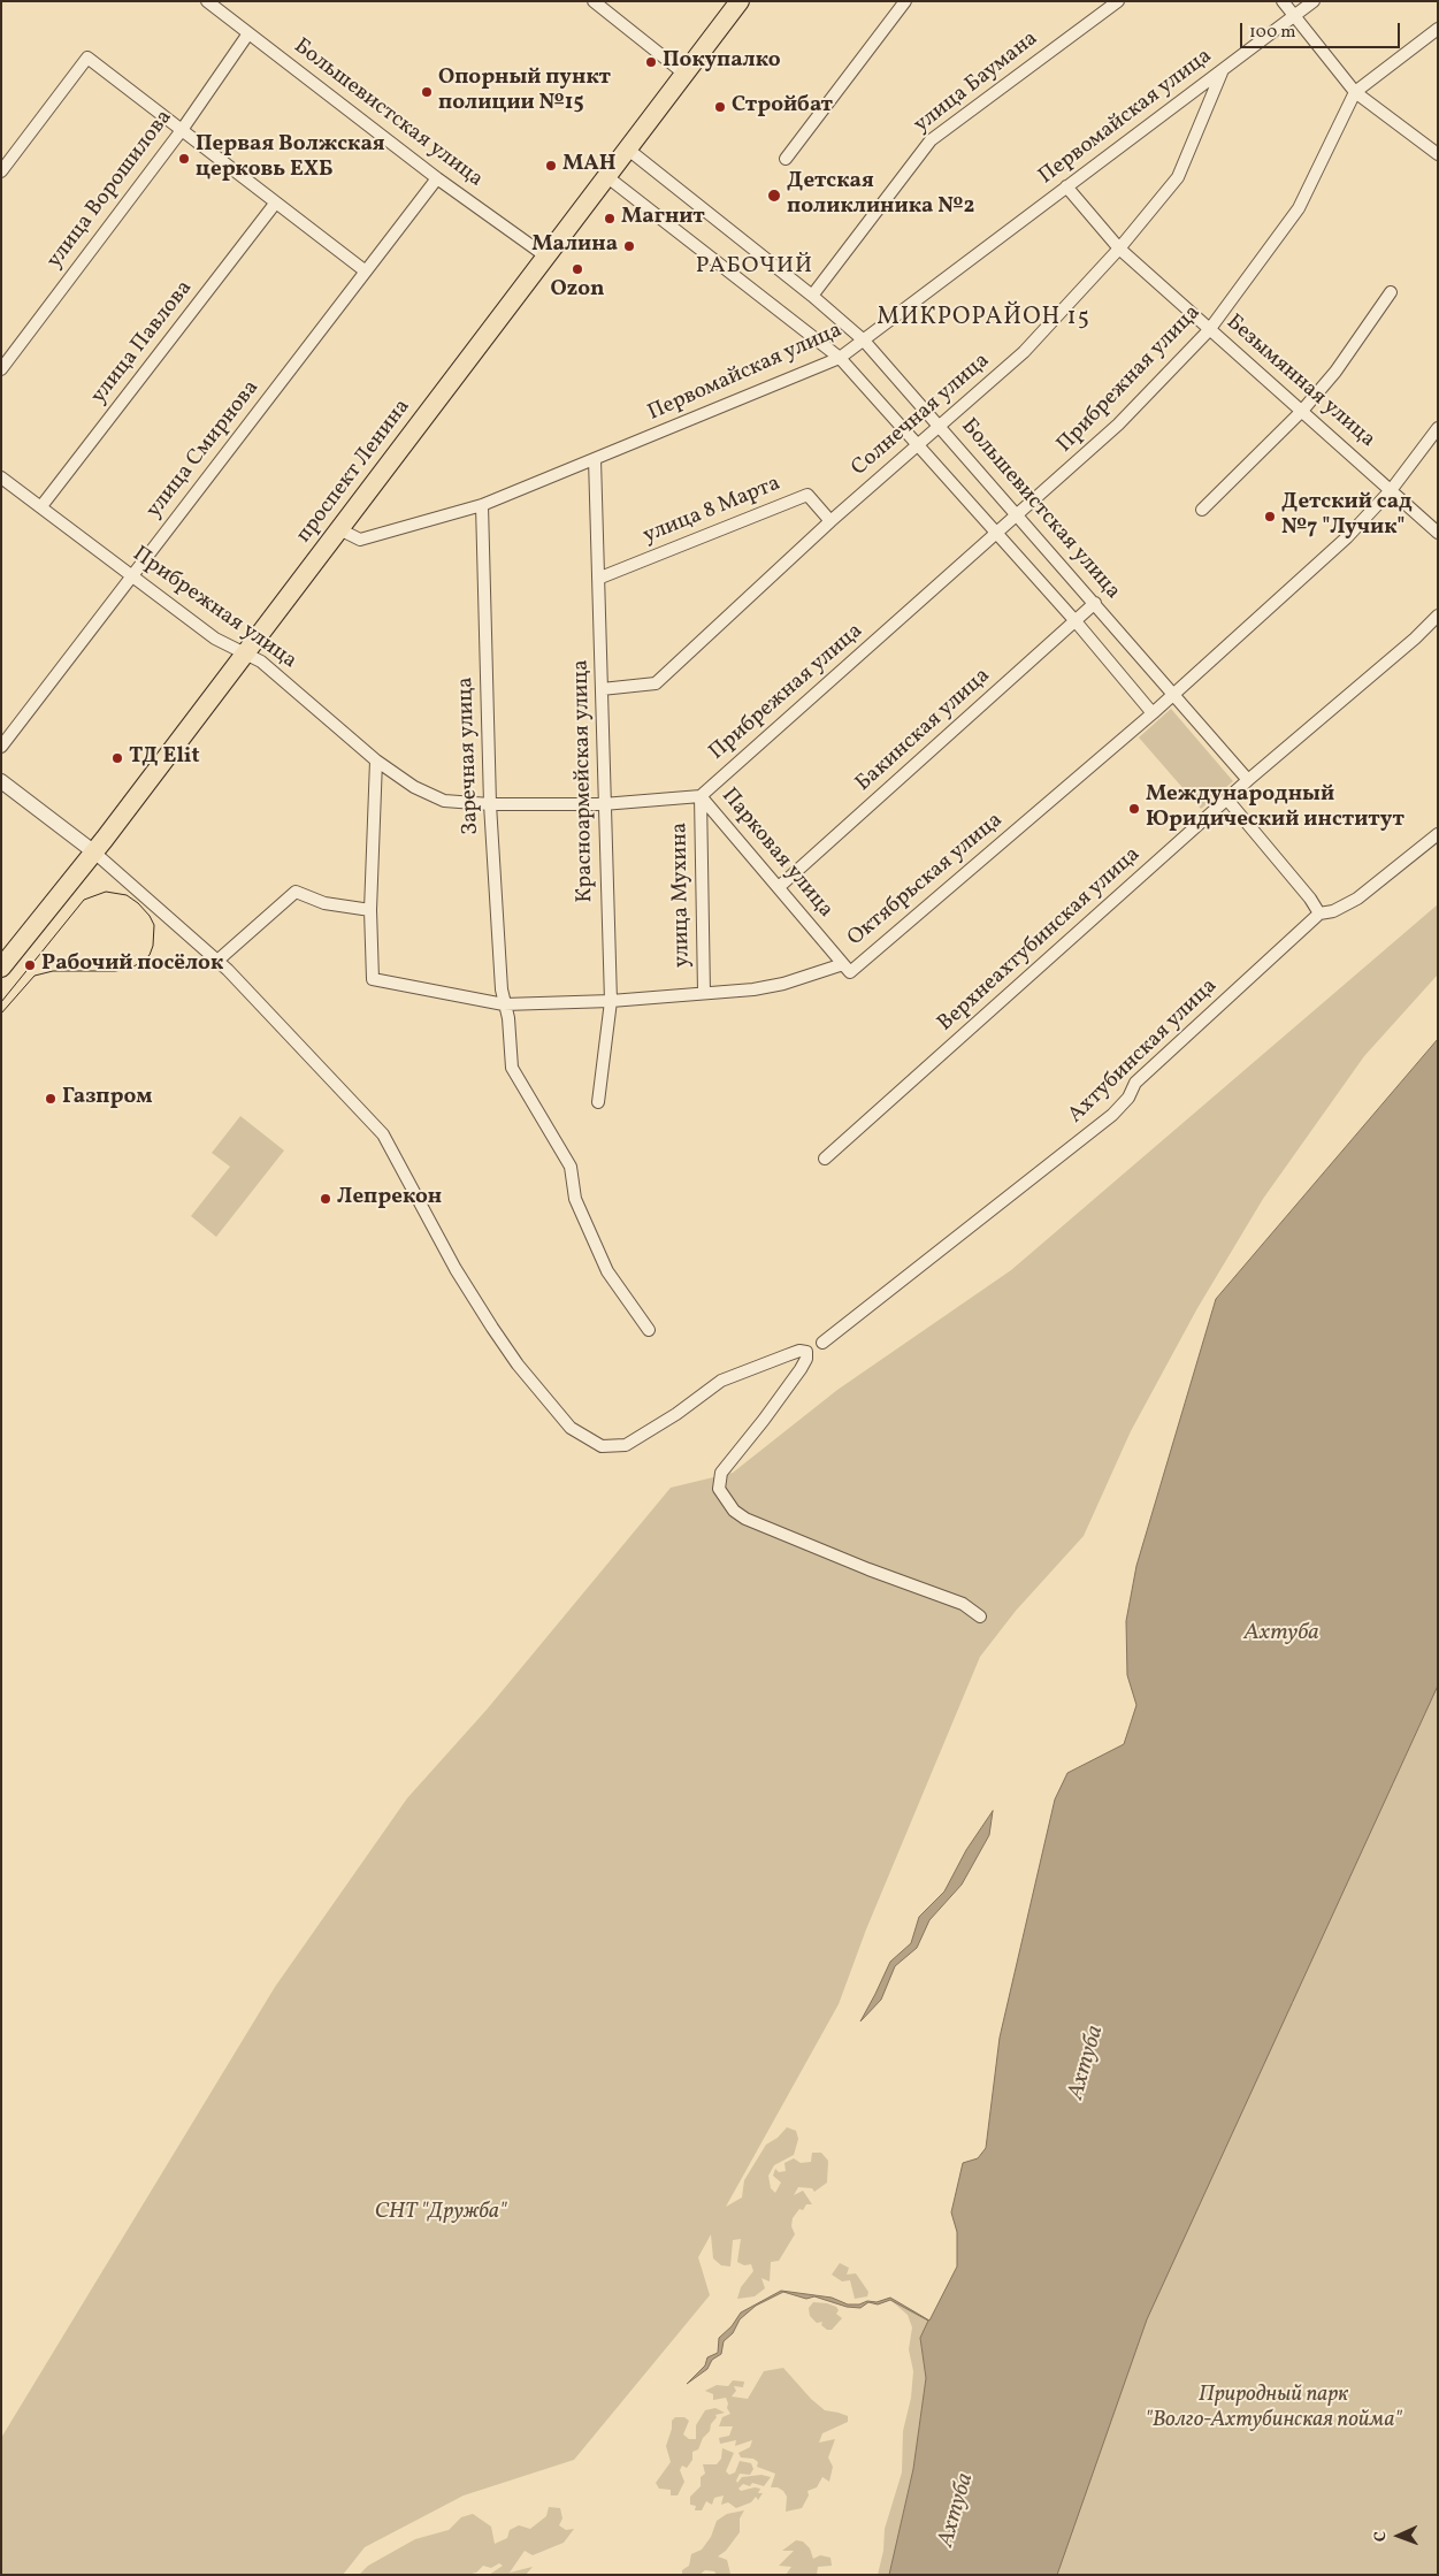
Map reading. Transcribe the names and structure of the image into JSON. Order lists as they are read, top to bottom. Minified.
{"streets":{"main road":["проспект Ленина"],"street":["улица Баумана","Большевистская улица","Первомайская улица","улица Ворошилова","улица Павлова","Прибрежная улица","Безымянная улица","Солнечная улица","улица Смирнова","улица 8 Марта","Бакинская улица","Заречная улица","Красноармейская улица","Парковая улица","Октябрьская улица","улица Мухина","Верхнеахтубинская улица","Ахтубинская улица"]},"crossings":[["улица Баумана","Большевистская улица"],["Большевистская улица","Первомайская улица"],["Большевистская улица","улица Ворошилова"],["Большевистская улица","Прибрежная улица"],["Большевистская улица","Солнечная улица"],["Большевистская улица","улица Смирнова"],["Большевистская улица","проспект Ленина"],["Большевистская улица","Бакинская улица"],["Большевистская улица","Октябрьская улица"],["Большевистская улица","Верхнеахтубинская улица"],["Первомайская улица","Безымянная улица"],["Первомайская улица","Солнечная улица"],["Первомайская улица","проспект Ленина"],["Первомайская улица","Заречная улица"],["Первомайская улица","Красноармейская улица"],["улица Павлова","Прибрежная улица"],["Прибрежная улица","Безымянная улица"],["Прибрежная улица","улица Смирнова"],["Прибрежная улица","проспект Ленина"],["Прибрежная улица","Заречная улица"],["Прибрежная улица","Красноармейская улица"],["Прибрежная улица","Парковая улица"],["Прибрежная улица","Октябрьская улица"],["Прибрежная улица","улица Мухина"],["Безымянная улица","Солнечная улица"],["Безымянная улица","Октябрьская улица"],["Солнечная улица","улица 8 Марта"],["Солнечная улица","Красноармейская улица"],["улица 8 Марта","Красноармейская улица"],["Бакинская улица","Парковая улица"],["Заречная улица","Октябрьская улица"],["Красноармейская улица","Октябрьская улица"],["Парковая улица","Октябрьская улица"],["Парковая улица","улица Мухина"],["Октябрьская улица","улица Мухина"]],"districts":["РАБОЧИЙ","МИКРОРАЙОН 15"],"water":["Ахтуба"],"parks":["СНТ \"Дружба\"","Природный парк \"Волго-Ахтубинская пойма\""],"places":["Покупалко","Опорный пункт полиции №15","Стройбат","Первая Волжская церковь ЕХБ","МАН","Детская поликлиника №2","Магнит","Малина","Ozon","Детский сад №7 \"Лучик\"","ТД Elit","Международный Юридический институт","Рабочий посёлок","Газпром","Лепрекон"],"scale_bar":"100 m","north":"left"}
